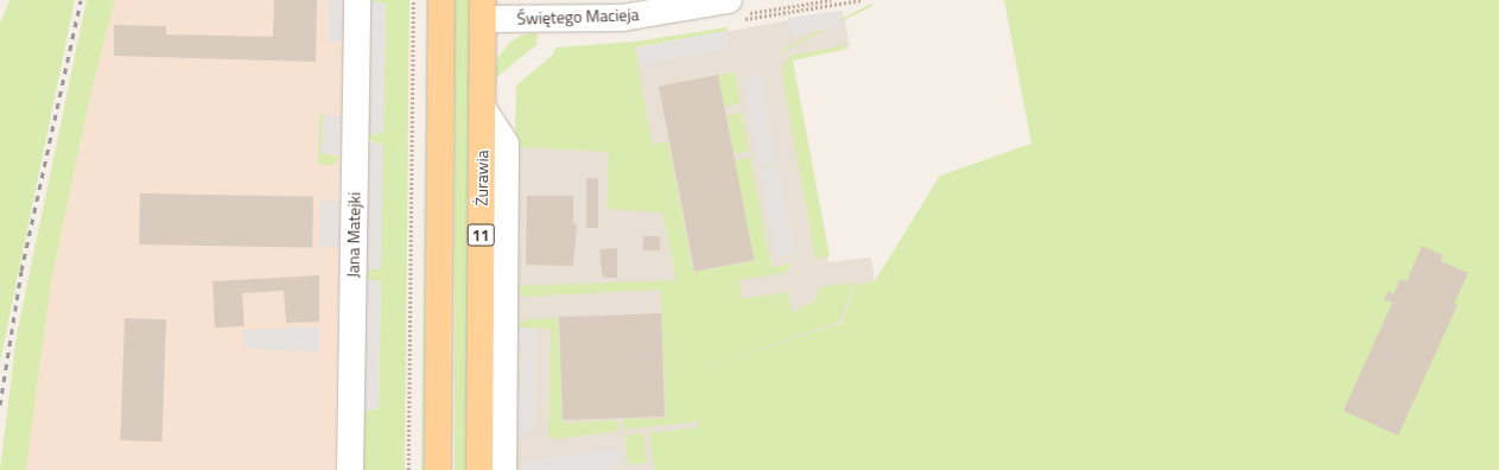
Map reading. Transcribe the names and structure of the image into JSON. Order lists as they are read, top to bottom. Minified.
{"streets":{"main road":["Żurawia","11"],"street":["Świętego Macieja","Jana Matejki"]},"crossings":[["Świętego Macieja","Żurawia"]]}
